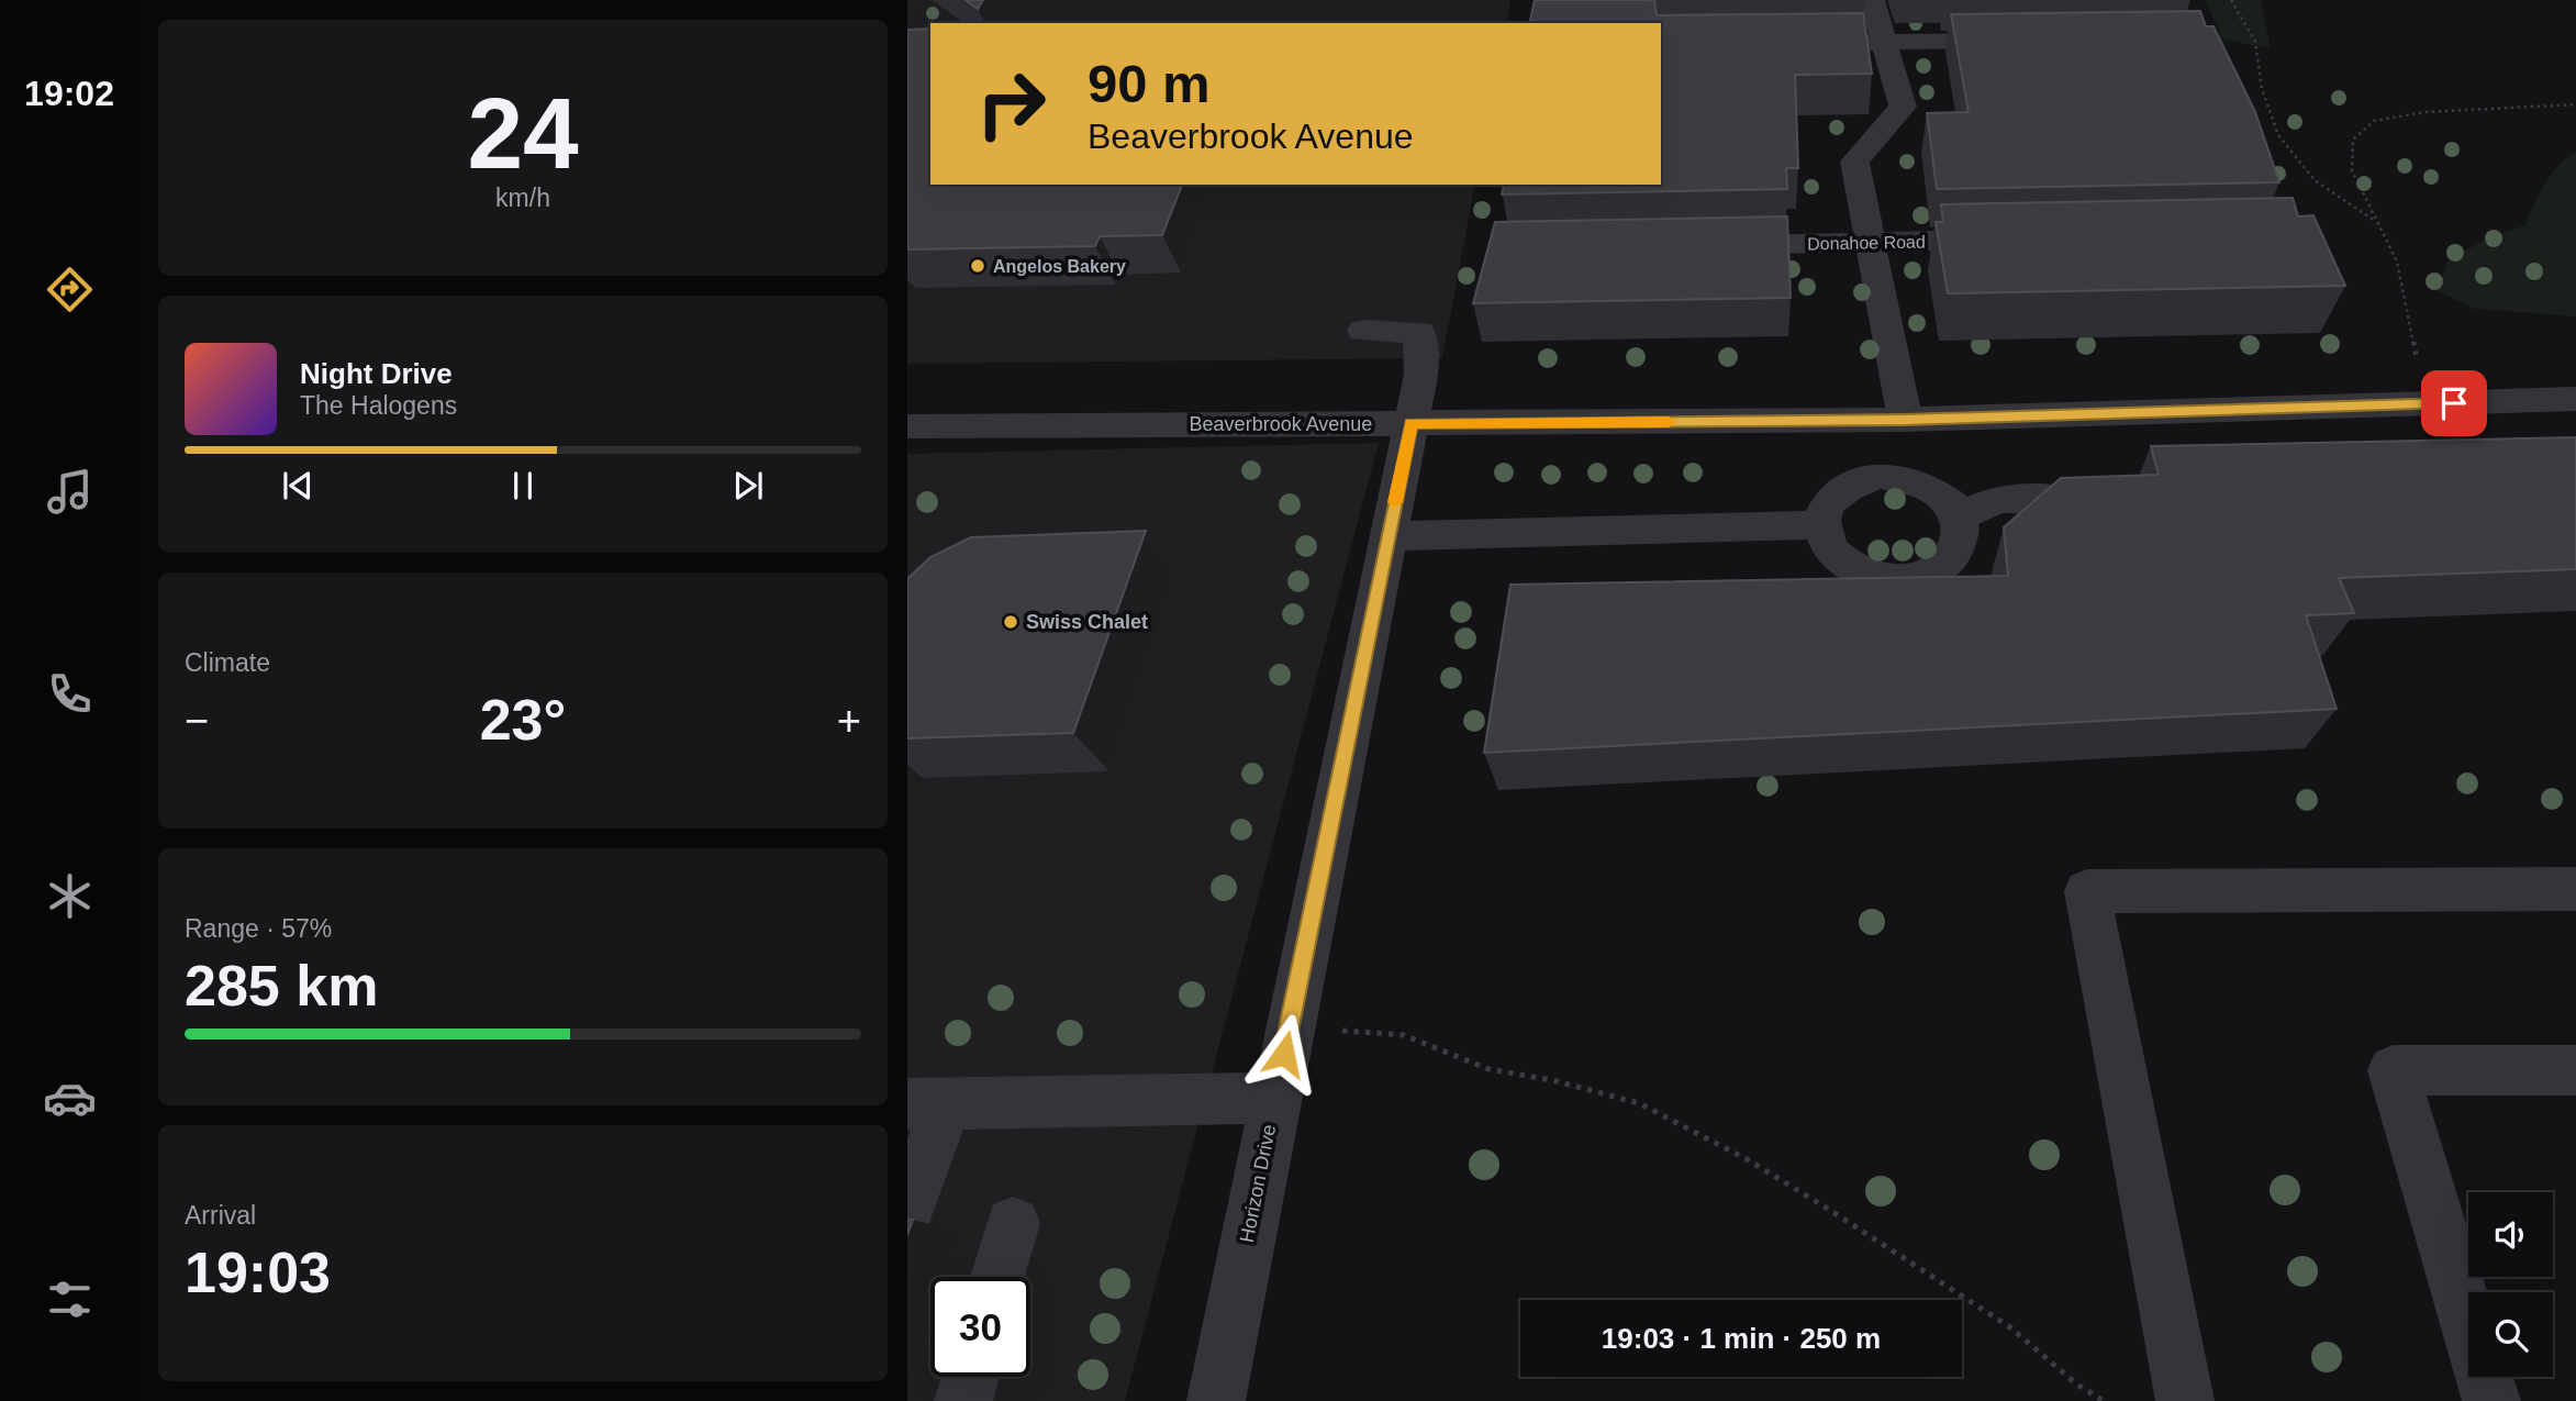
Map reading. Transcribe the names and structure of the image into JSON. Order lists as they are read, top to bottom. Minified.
{"streets":{"street":["Donahoe Road","Beaverbrook Avenue","Horizon Drive"]},"crossings":[["Beaverbrook Avenue","Horizon Drive"]],"places":["Angelos Bakery","Swiss Chalet"],"page":{"tabs":"19:02","tile":[["24","km/h"],"Climate",["Range · 57%","285 km"],["Arrival","19:03"]],"turn":["90 m","Beaverbrook Avenue"],"song":["Night Drive","The Halogens"],"heat":["−","23°","+"],"limit":"30","trip":"19:03 · 1 min · 250 m"}}
